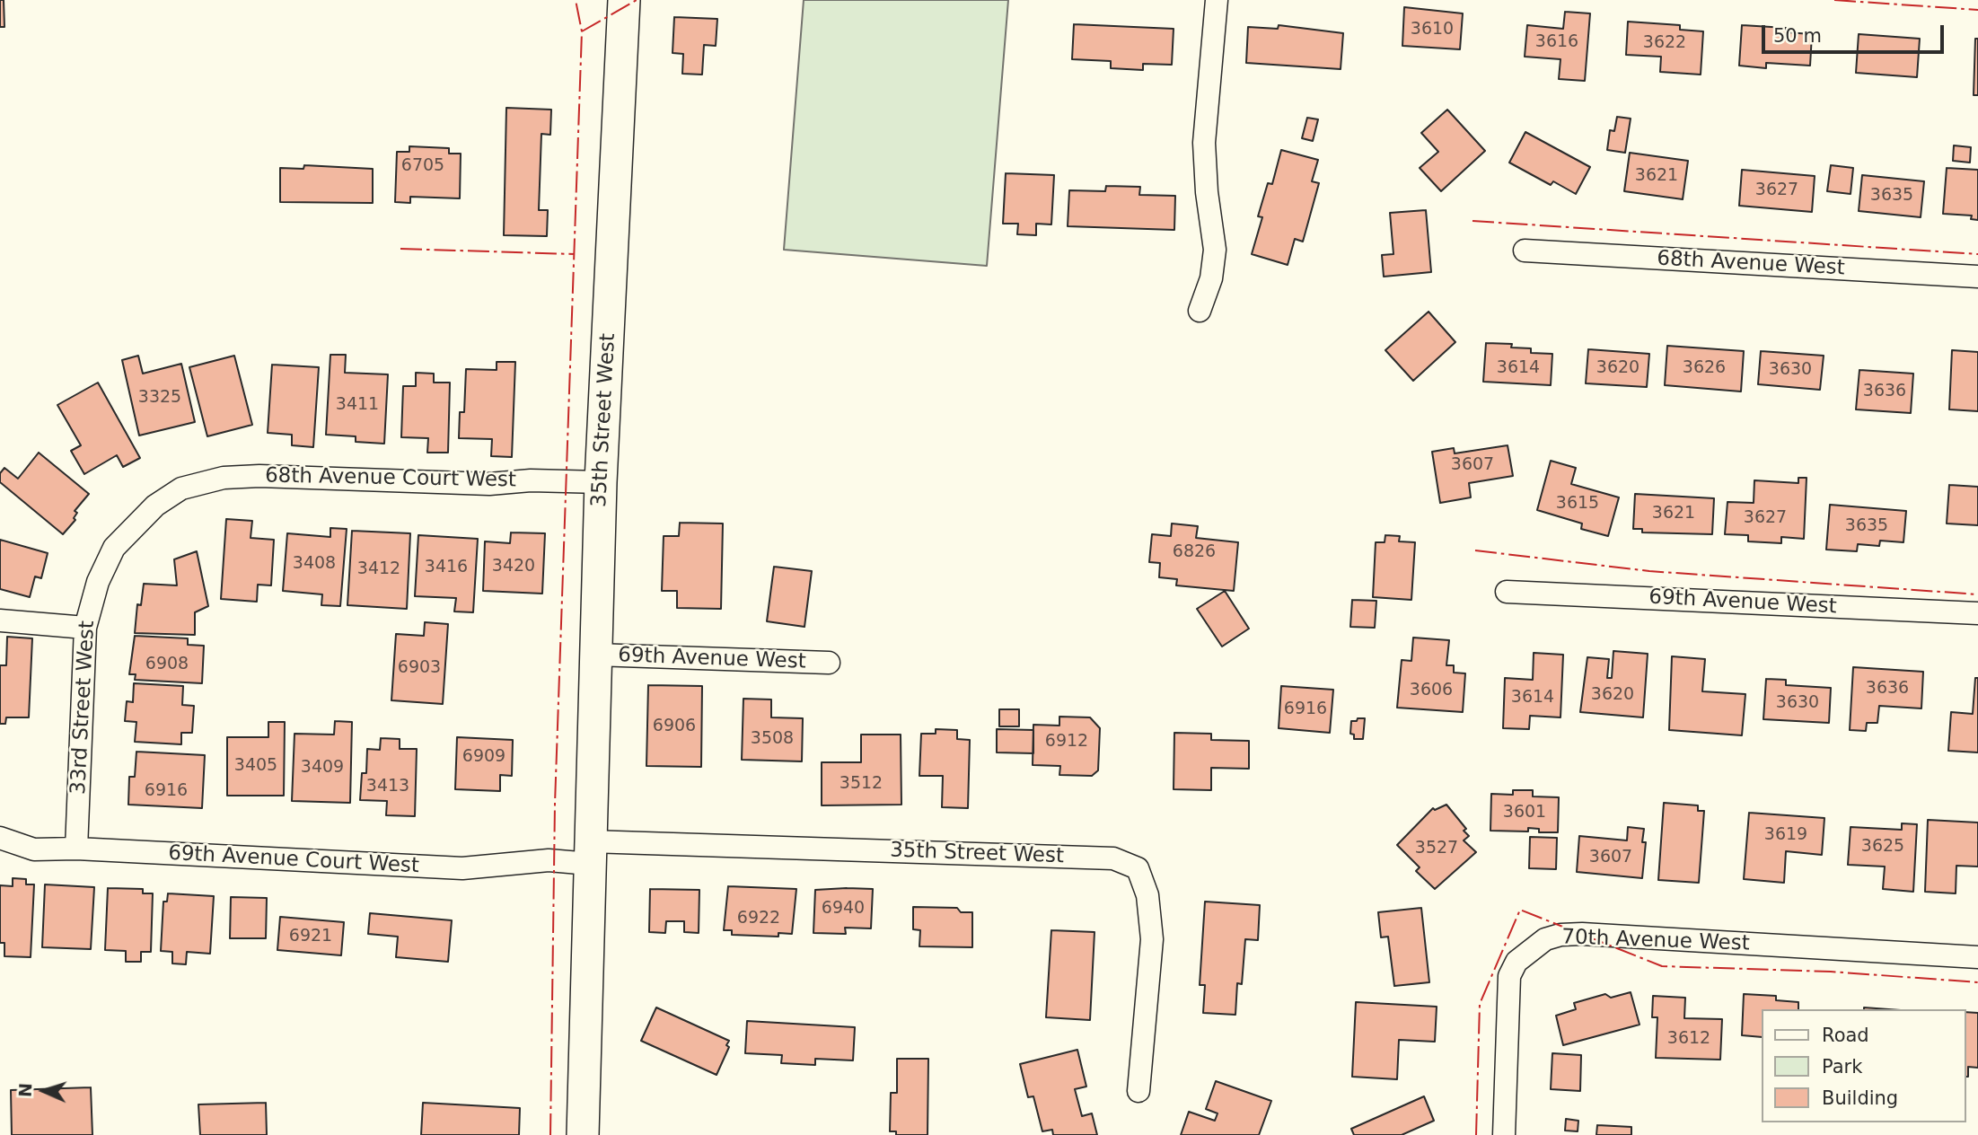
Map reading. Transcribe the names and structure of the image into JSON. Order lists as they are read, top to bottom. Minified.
{"streets":{"street":["68th Avenue West","35th Street West","68th Avenue Court West","69th Avenue West","33rd Street West","69th Avenue Court West","70th Avenue West"]},"crossings":[["35th Street West","68th Avenue Court West"],["35th Street West","69th Avenue West"],["35th Street West","69th Avenue Court West"],["68th Avenue Court West","33rd Street West"],["33rd Street West","69th Avenue Court West"]],"house_numbers":["3610","3616","3622","6705","3621","3627","3635","3614","3620","3626","3630","3636","3325","3411","3607","3615","3621","3627","3635","6826","3408","3420","3416","3412","6908","6903","3636","3606","3620","3614","3630","6916","6906","3508","6912","6909","3405","3409","3512","3413","6916","3601","3619","3625","3527","3607","6940","6922","6921","3612"],"legend":["Road","Park","Building"],"scale_bar":"50 m","north":"left"}
